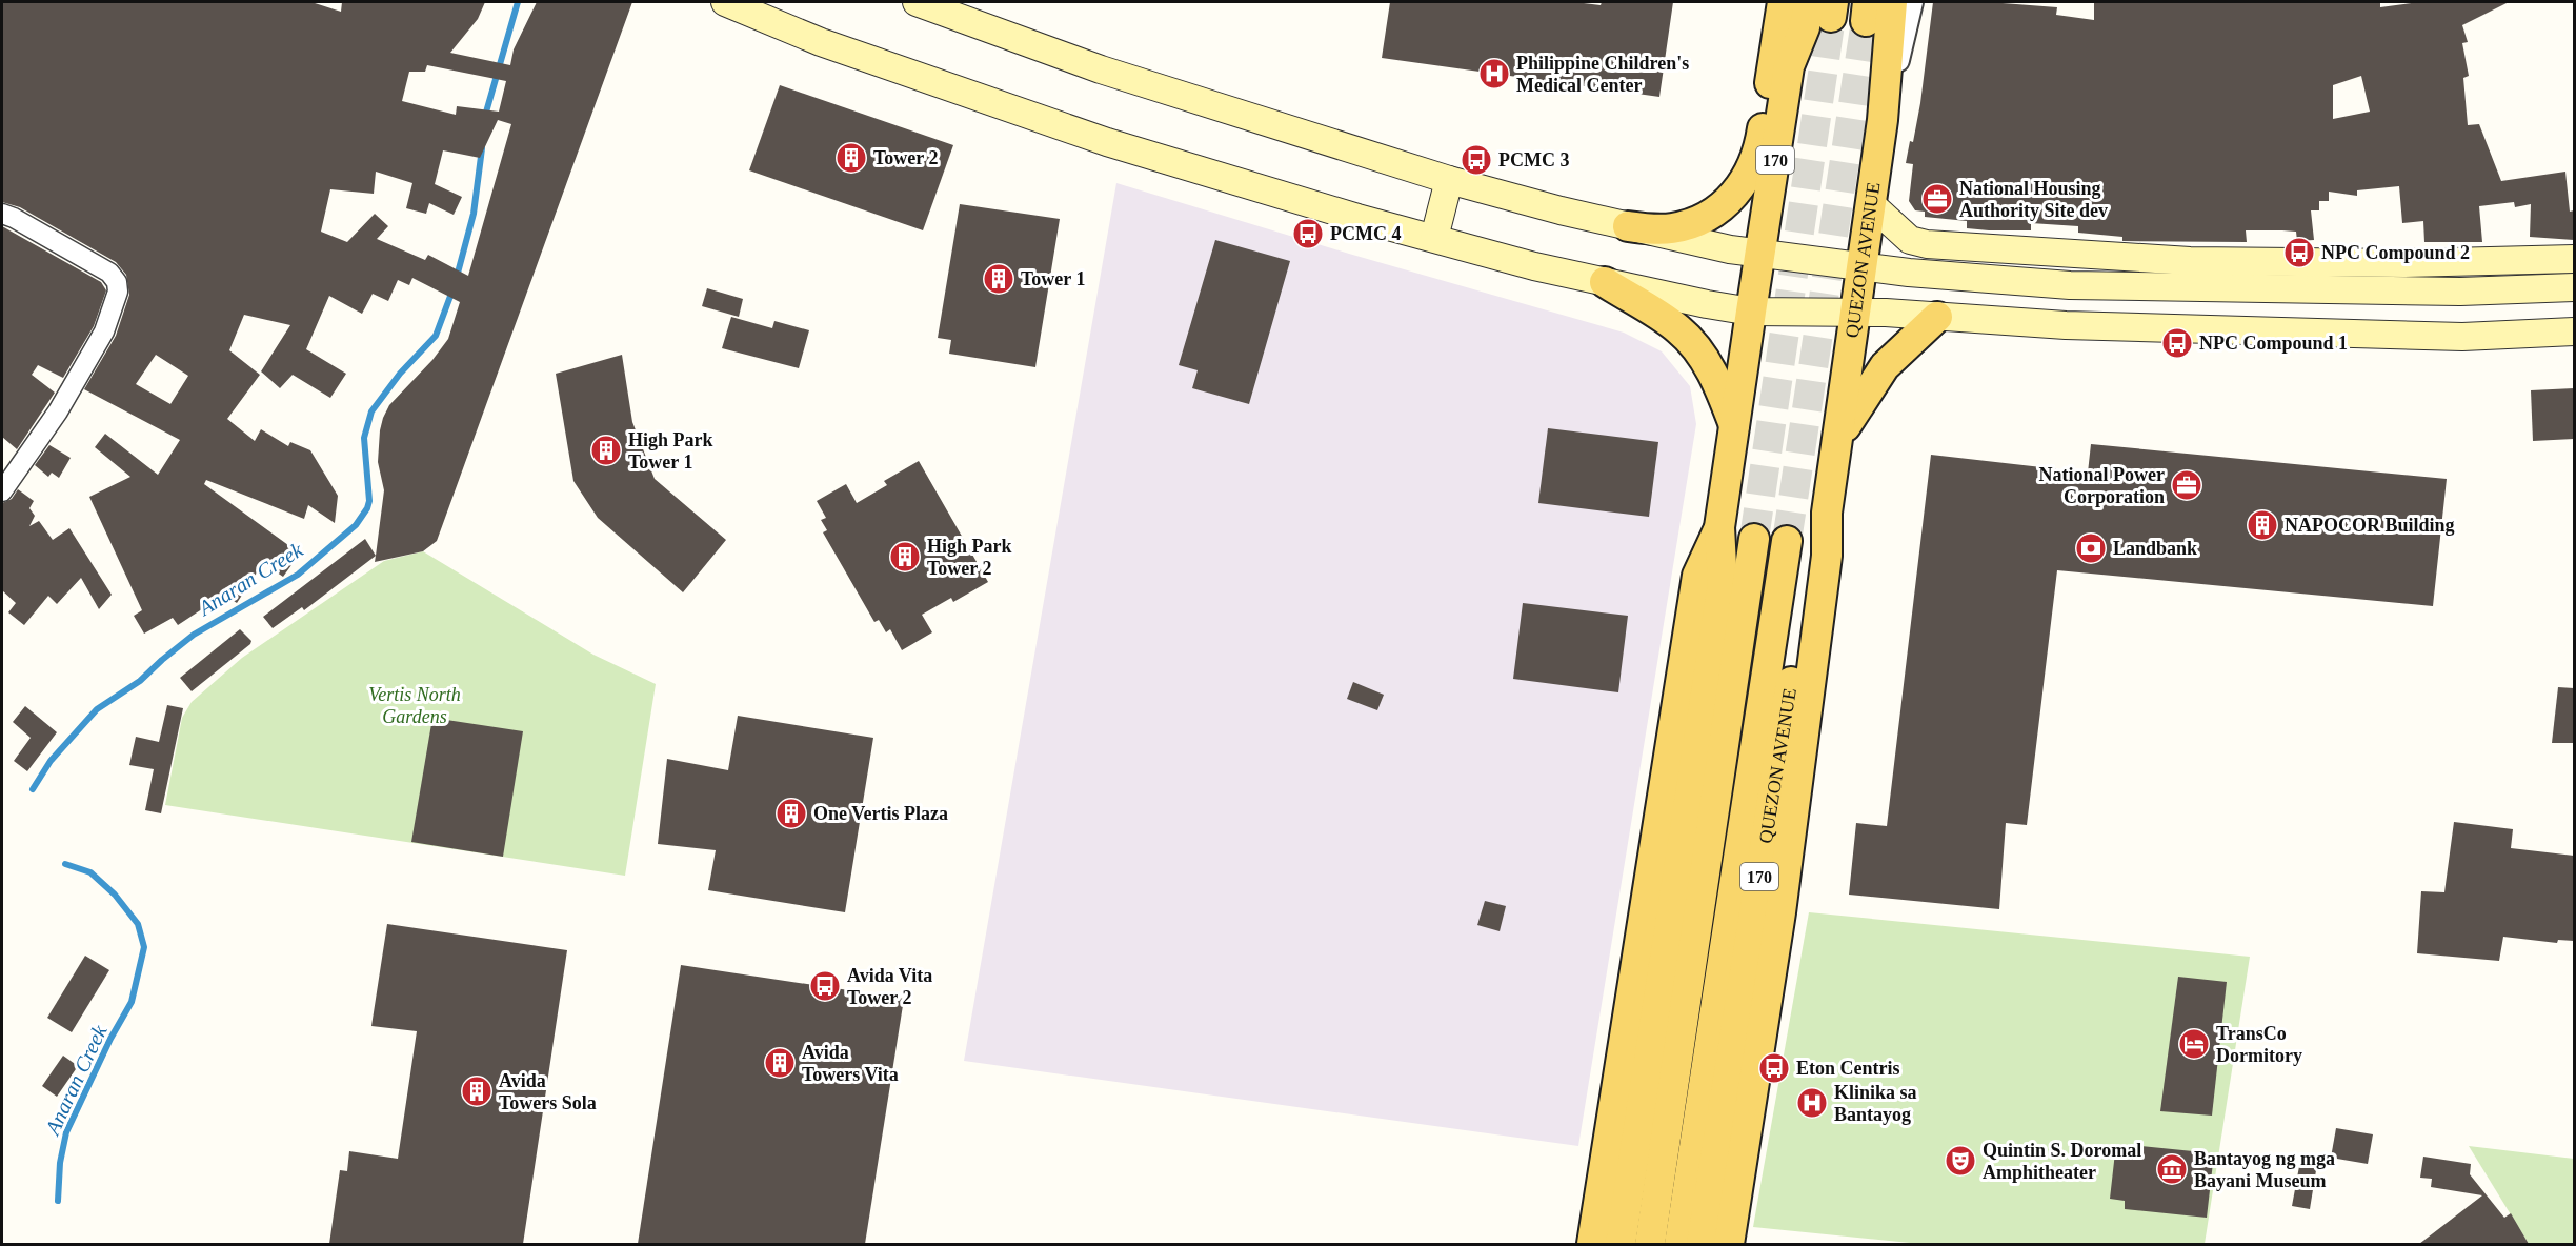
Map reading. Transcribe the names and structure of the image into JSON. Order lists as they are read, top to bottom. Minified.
{"streets":{"main road":["170","QUEZON AVENUE"]},"water":["Anaran Creek"],"parks":["Vertis North Gardens"],"places":{"hospital":["Philippine Children's Medical Center","Klinika sa Bantayog"],"building":["Tower 2","Tower 1","High Park Tower 1","NAPOCOR Building","High Park Tower 2","One Vertis Plaza","Avida Towers Vita","Avida Towers Sola"],"bus stop":["PCMC 3","PCMC 4","NPC Compound 2","NPC Compound 1","Avida Vita Tower 2","Eton Centris"],"office":["National Housing Authority Site dev","National Power Corporation"],"bank":["Landbank"],"hotel":["TransCo Dormitory"],"theatre":["Quintin S. Doromal Amphitheater"],"museum":["Bantayog ng mga Bayani Museum"]}}
